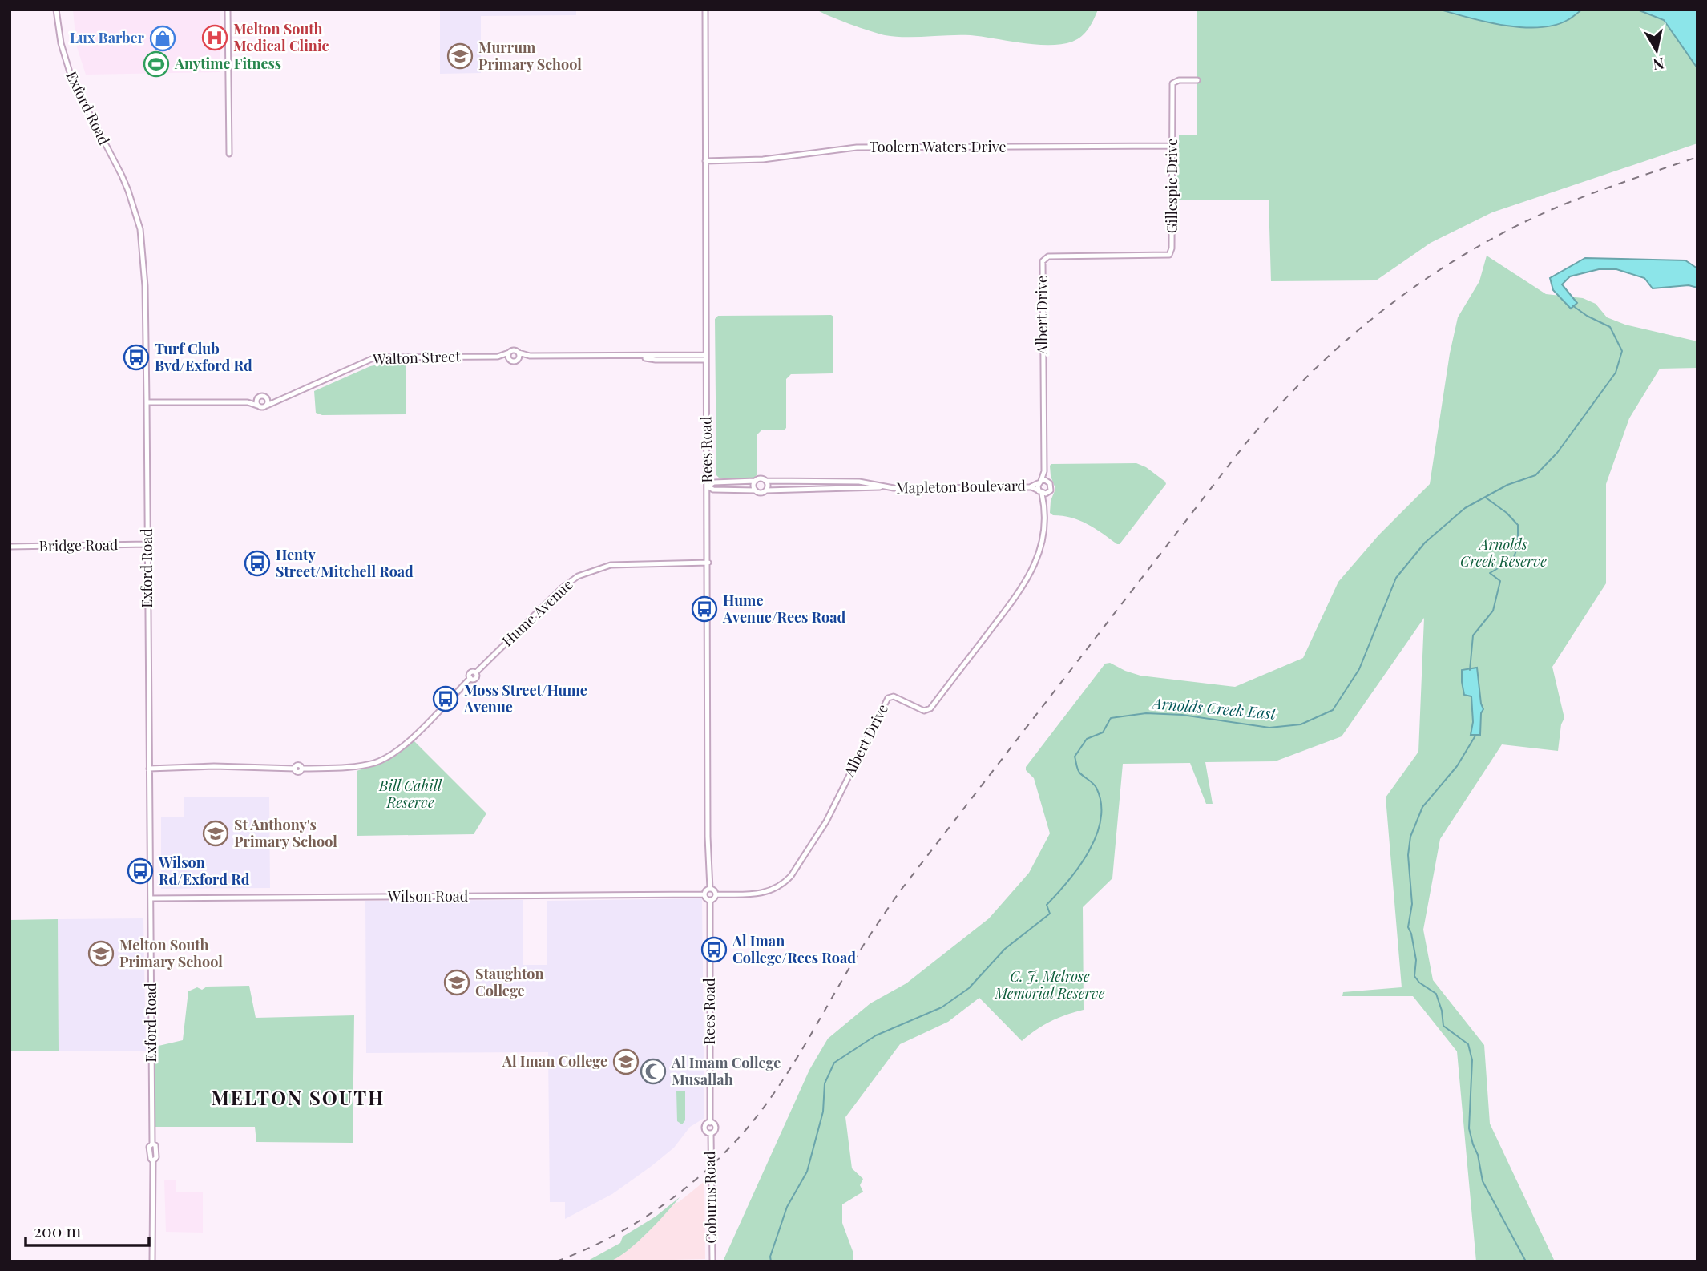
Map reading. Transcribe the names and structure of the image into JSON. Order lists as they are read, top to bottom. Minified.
{"streets":{"street":["Exford Road","Toolern Waters Drive","Gillespie Drive","Albert Drive","Walton Street","Rees Road","Mapleton Boulevard","Bridge Road","Hume Avenue","Wilson Road","Coburns Road"]},"crossings":[["Exford Road","Bridge Road"],["Exford Road","Hume Avenue"],["Exford Road","Wilson Road"],["Toolern Waters Drive","Gillespie Drive"],["Toolern Waters Drive","Rees Road"],["Gillespie Drive","Albert Drive"],["Albert Drive","Rees Road"],["Albert Drive","Mapleton Boulevard"],["Albert Drive","Wilson Road"],["Rees Road","Hume Avenue"],["Rees Road","Wilson Road"],["Rees Road","Coburns Road"]],"districts":["MELTON SOUTH"],"water":["Arnolds Creek East"],"parks":["Arnolds Creek Reserve","Bill Cahill Reserve","C. J. Melrose Memorial Reserve"],"places":{"hospital":["Melton South Medical Clinic"],"shop":["Lux Barber"],"school or university":["Murrum Primary School","St Anthony's Primary School","Melton South Primary School","Staughton College","Al Iman College"],"sports":["Anytime Fitness"],"bus stop":["Turf Club Bvd/Exford Rd","Henty Street/Mitchell Road","Hume Avenue/Rees Road","Moss Street/Hume Avenue","Wilson Rd/Exford Rd","Al Iman College/Rees Road"],"mosque":["Al Imam College Musallah"]},"scale_bar":"200 m","north":"bottom"}
